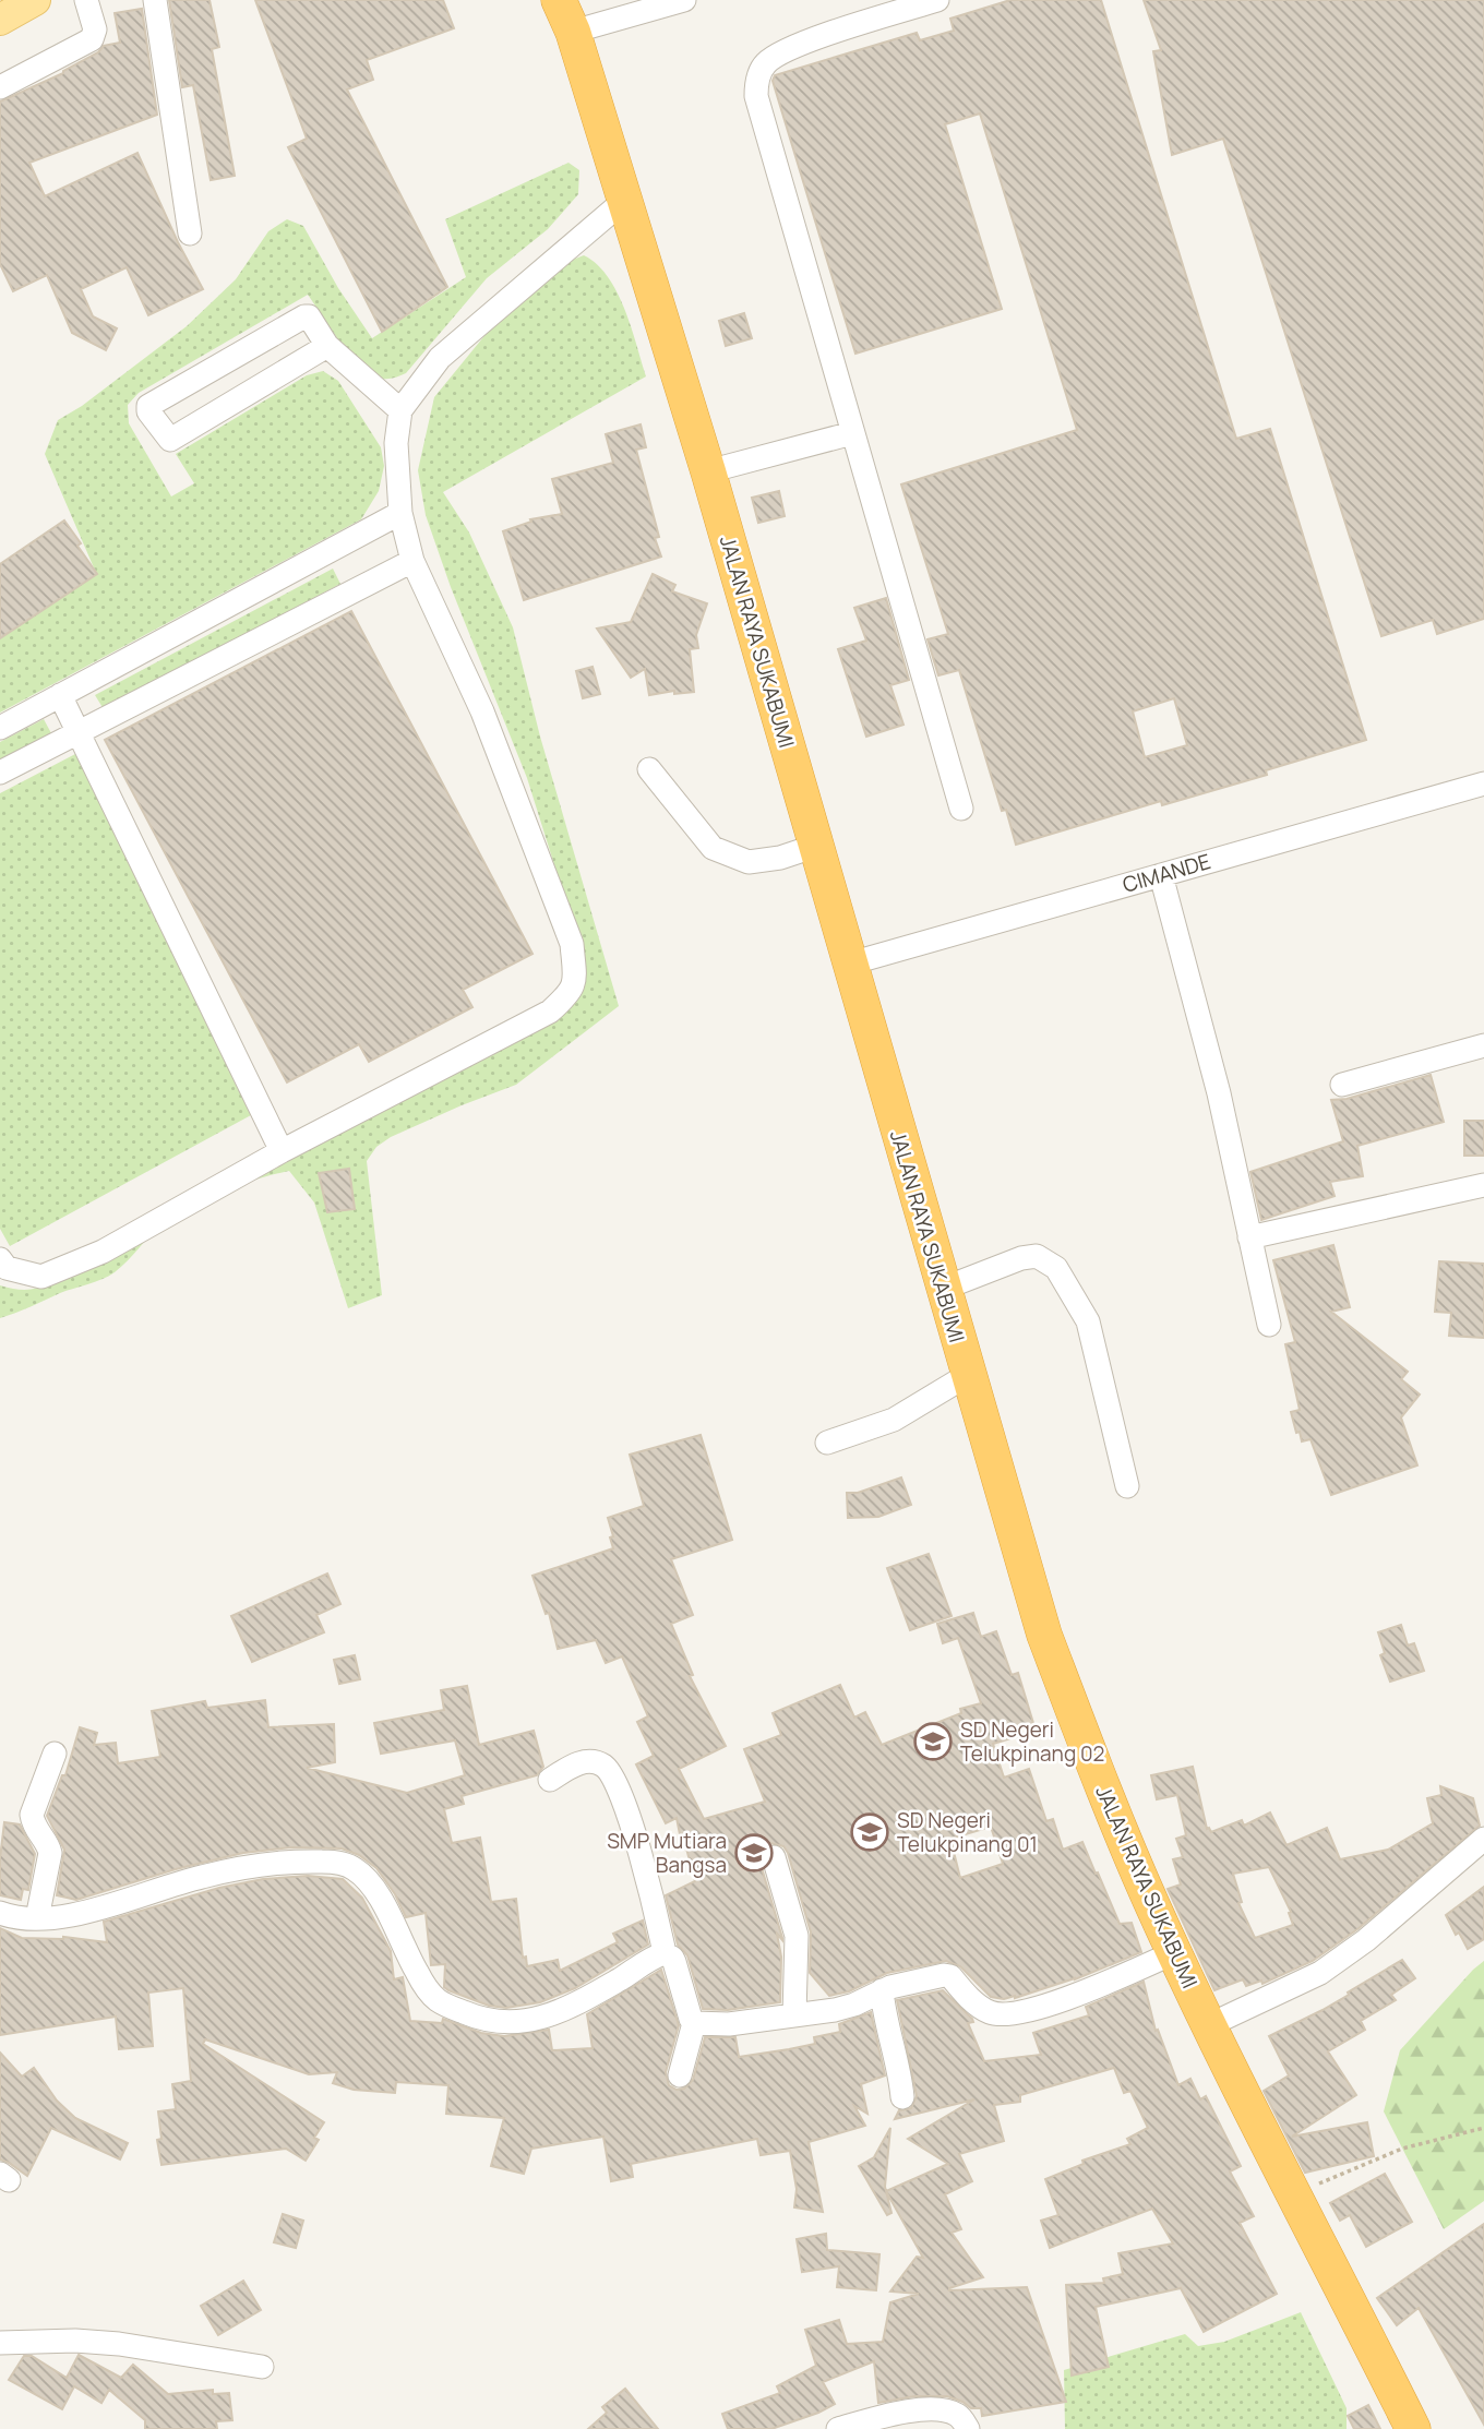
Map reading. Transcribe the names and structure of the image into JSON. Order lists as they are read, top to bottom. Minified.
{"streets":{"highway":["JALAN RAYA SUKABUMI"],"street":["CIMANDE"]},"crossings":[["JALAN RAYA SUKABUMI","CIMANDE"]],"places":{"school or university":["SD Negeri Telukpinang 02","SD Negeri Telukpinang 01","SMP Mutiara Bangsa"]}}
